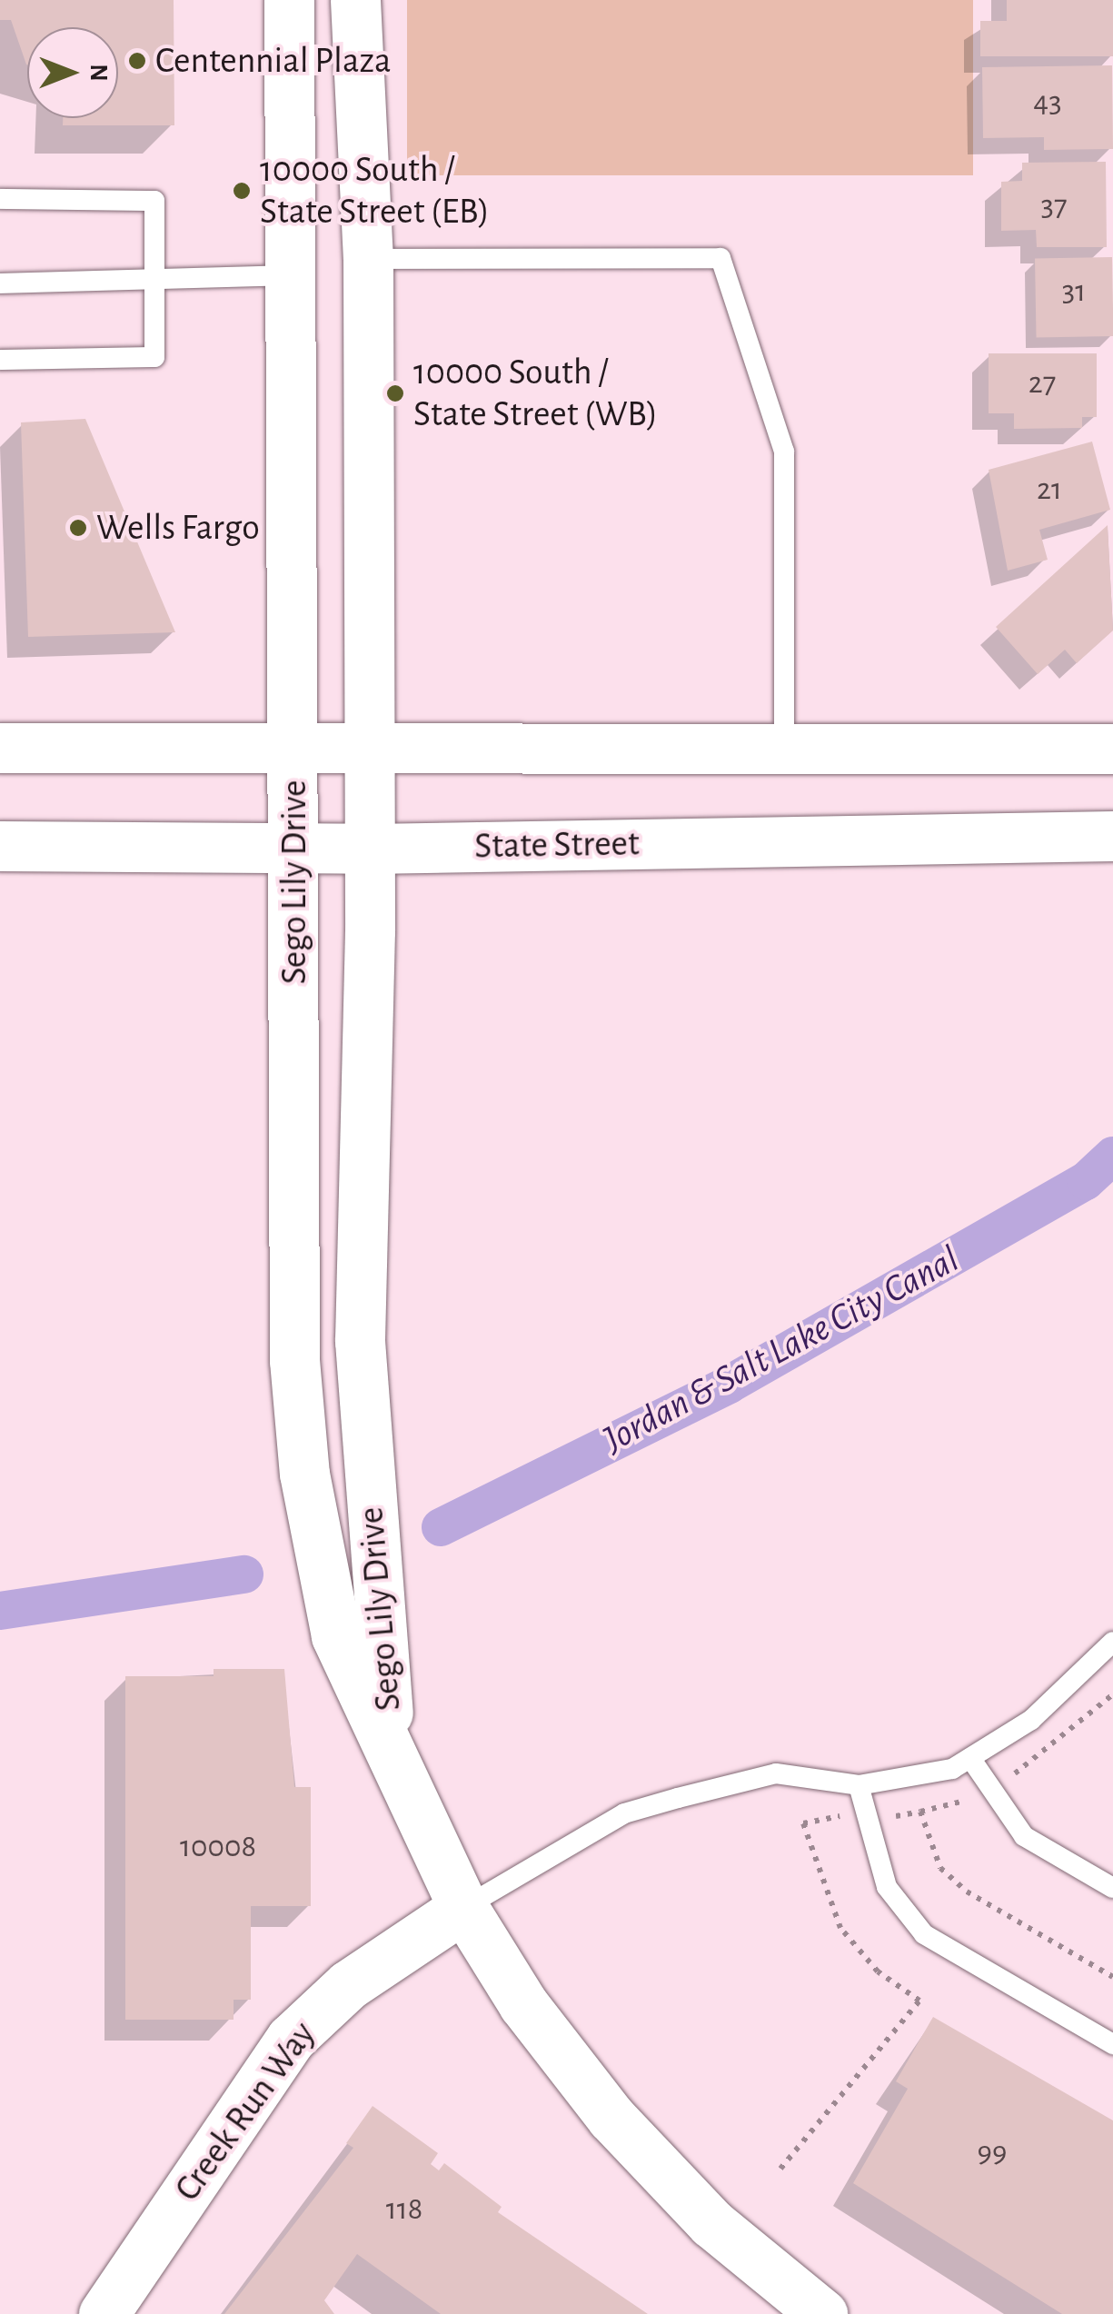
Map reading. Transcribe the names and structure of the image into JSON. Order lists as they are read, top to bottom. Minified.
{"streets":{"main road":["State Street","Sego Lily Drive","Creek Run Way"]},"crossings":[["State Street","Sego Lily Drive"],["Sego Lily Drive","Creek Run Way"]],"water":["Jordan & Salt Lake City Canal"],"places":["Centennial Plaza","10000 South / State Street (EB)","10000 South / State Street (WB)","Wells Fargo"],"house_numbers":["43","37","31","27","21","10008","99","118"],"north":"right"}
